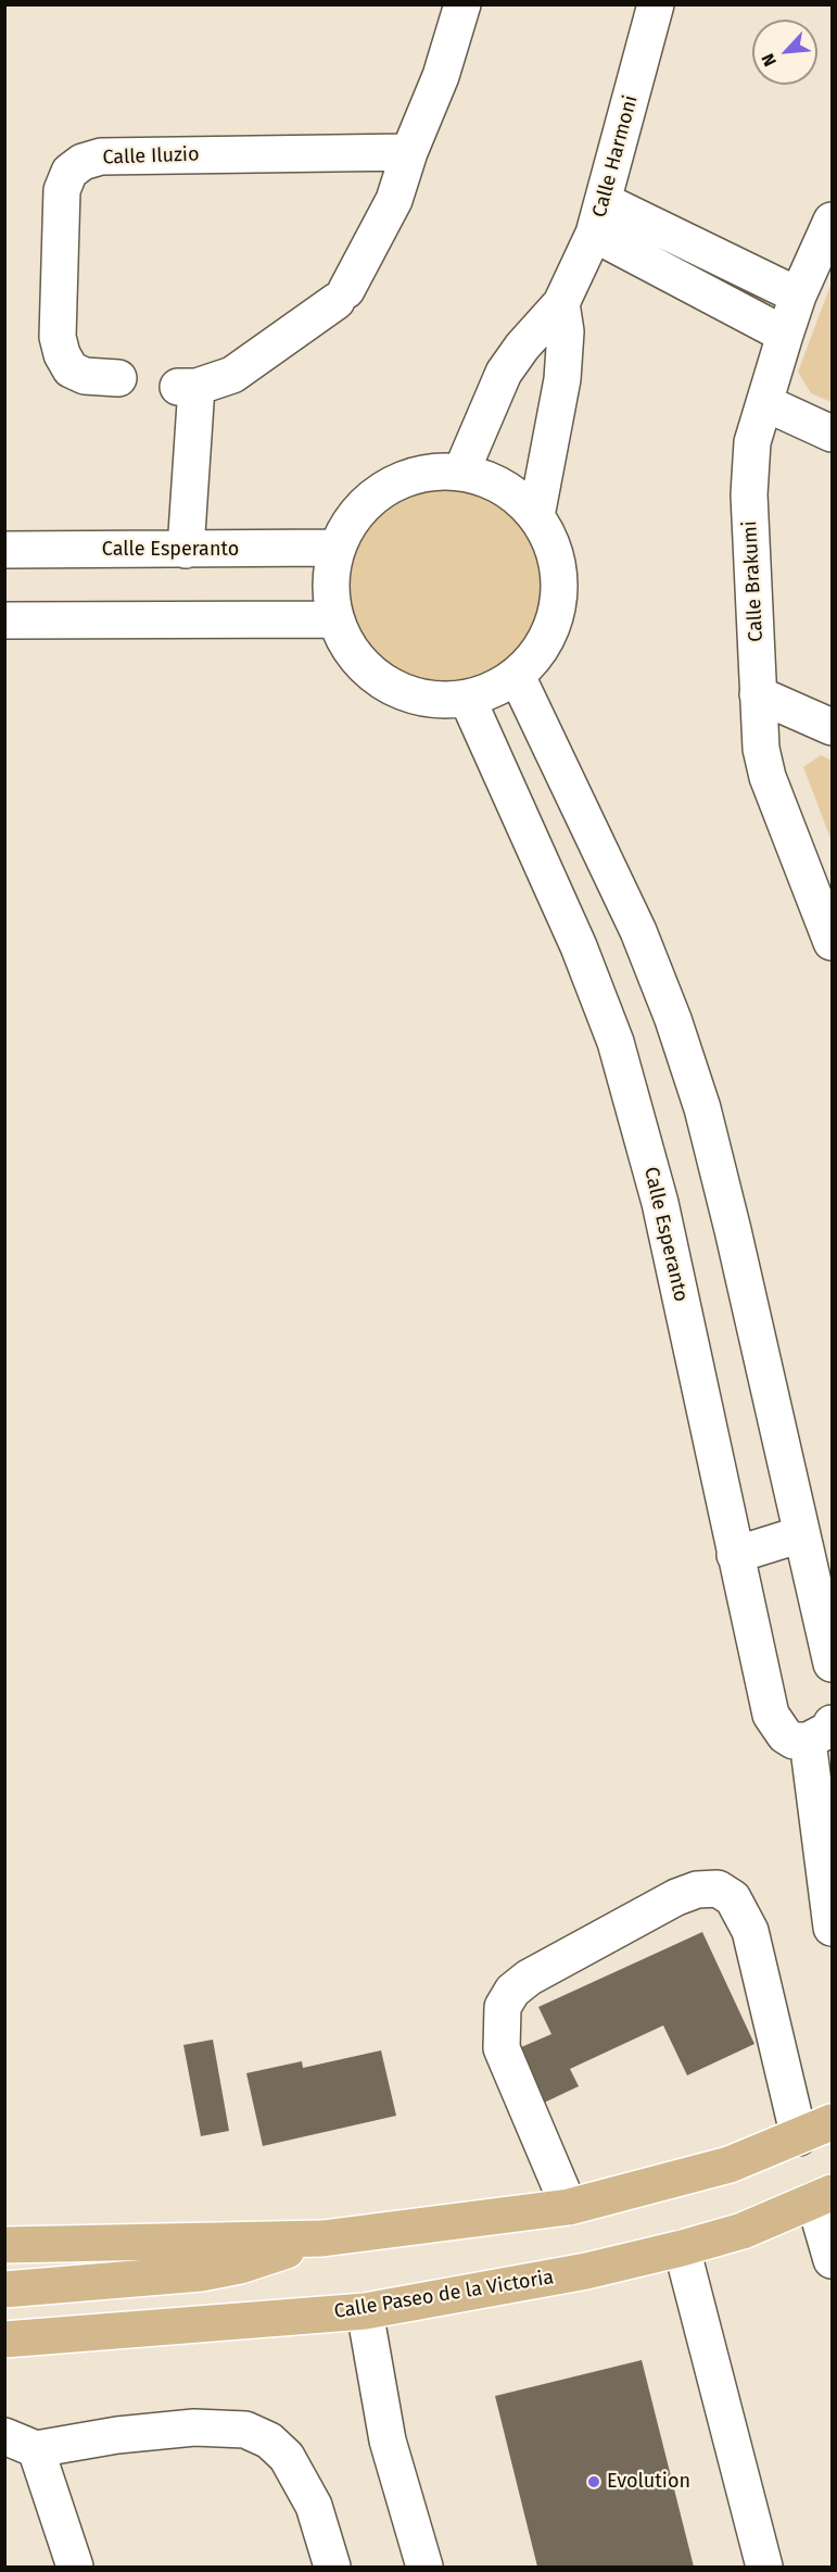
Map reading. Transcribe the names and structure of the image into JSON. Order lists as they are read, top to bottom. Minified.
{"streets":{"main road":["Calle Paseo de la Victoria"],"street":["Calle Iluzio","Calle Harmoni","Calle Esperanto","Calle Brakumi"]},"crossings":[["Calle Harmoni","Calle Esperanto"]],"places":["Evolution"],"north":"bottom left"}
